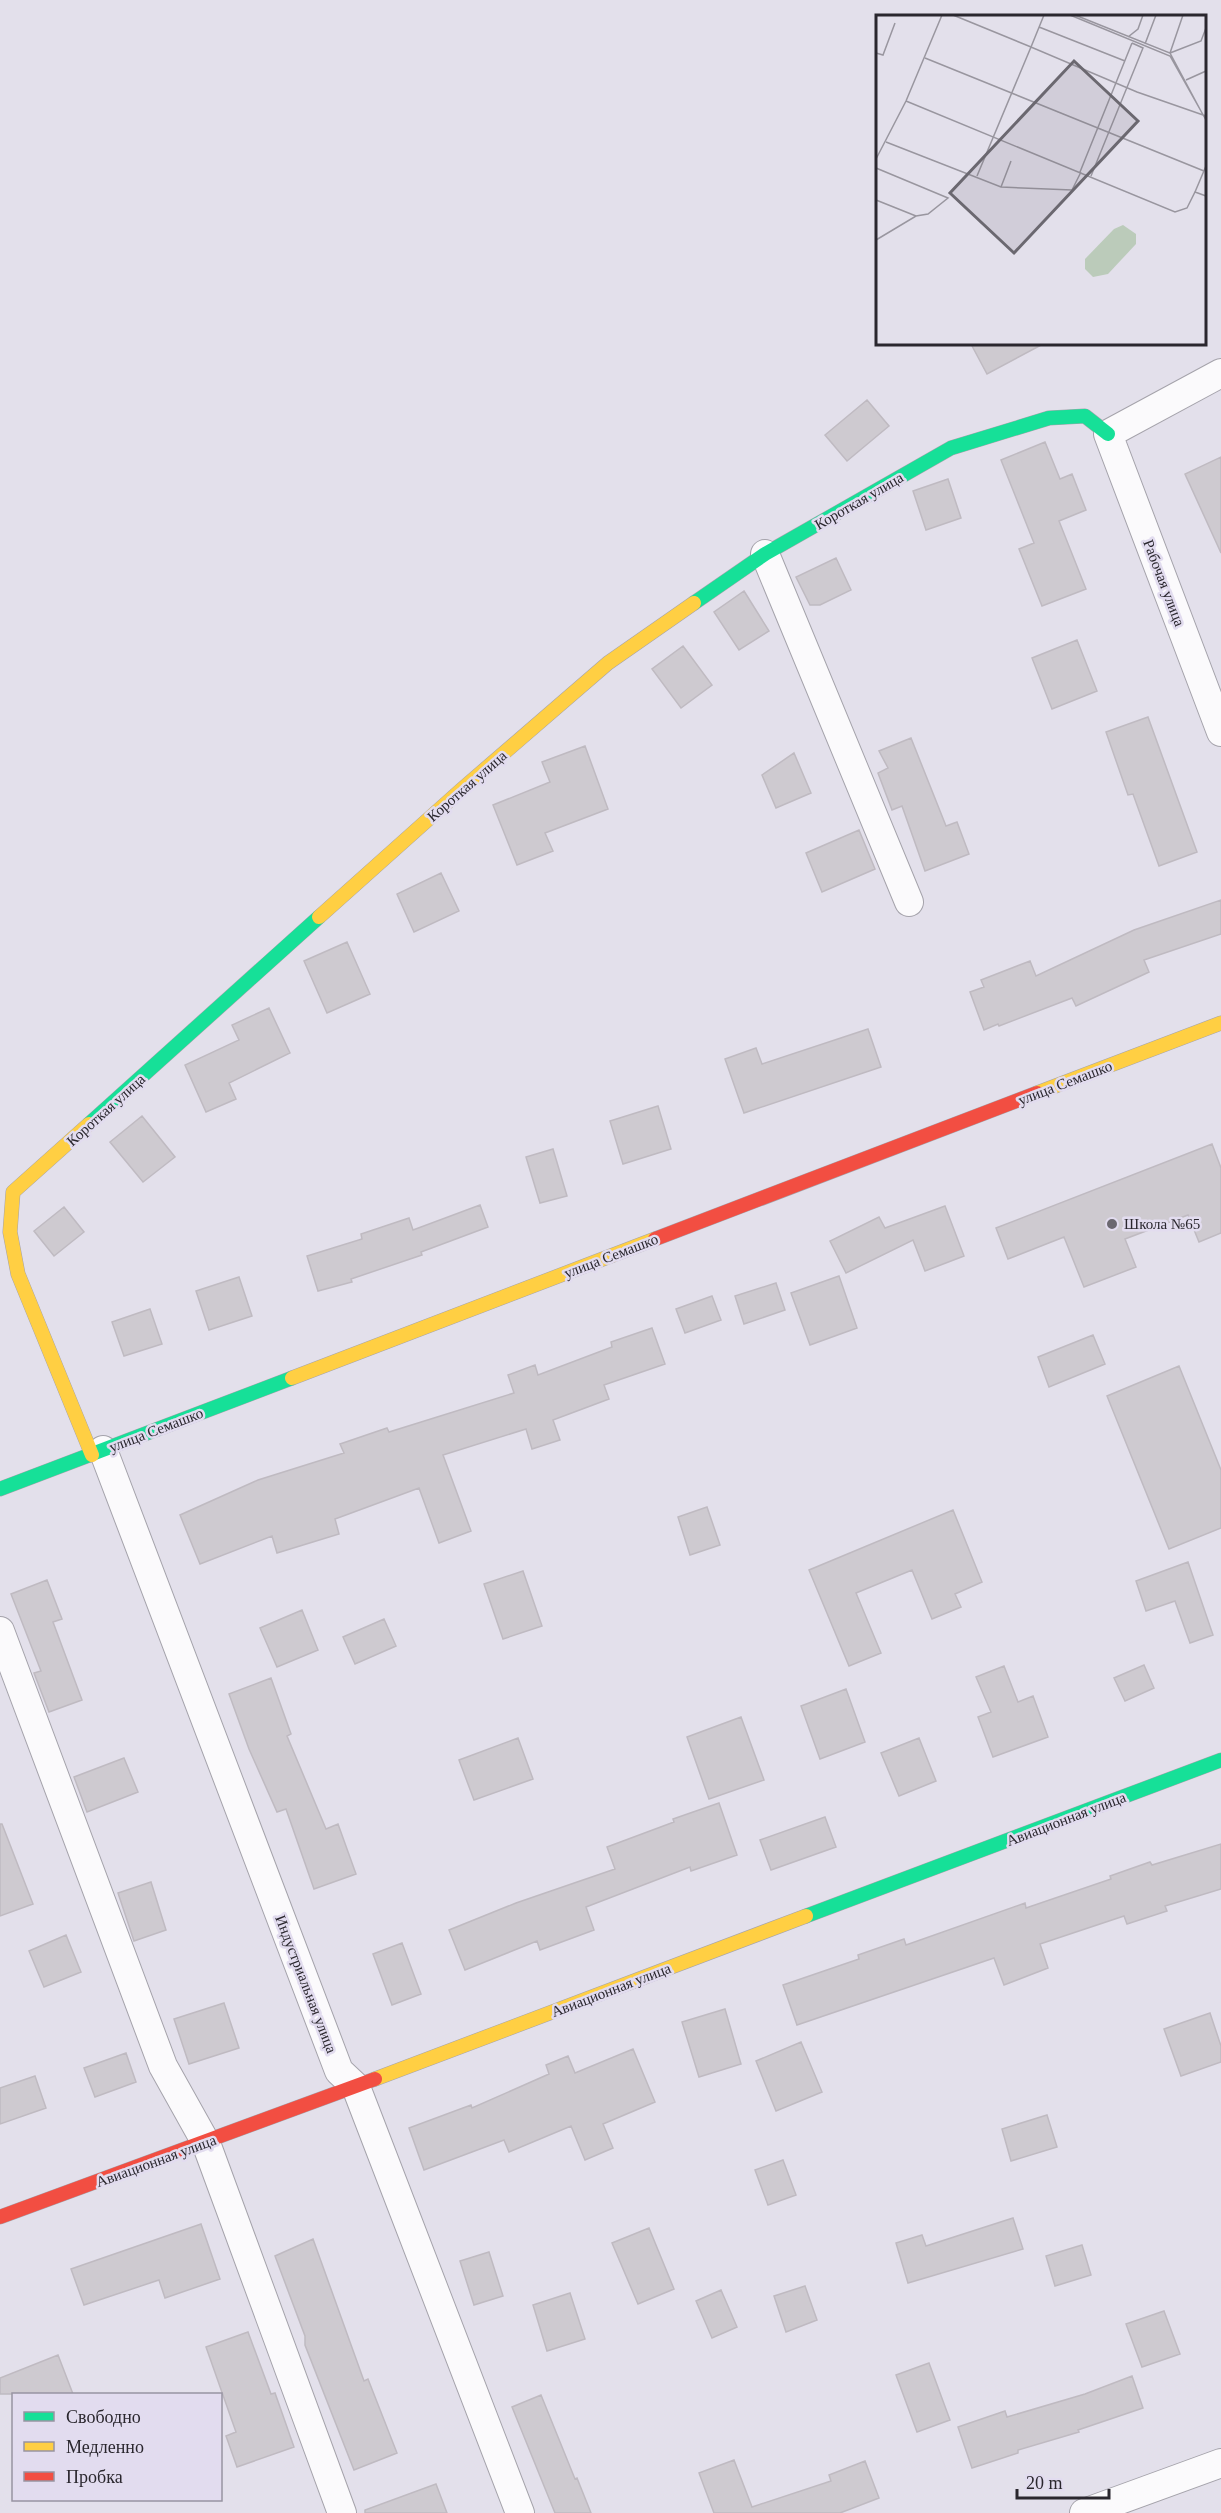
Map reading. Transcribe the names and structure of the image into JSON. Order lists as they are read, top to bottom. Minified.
{"streets":{"street":["Короткая улица","Рабочая улица","улица Семашко","Авиационная улица","Индустриальная улица"]},"crossings":[["Короткая улица","Рабочая улица"],["Короткая улица","улица Семашко"],["Короткая улица","Индустриальная улица"],["улица Семашко","Индустриальная улица"],["Авиационная улица","Индустриальная улица"]],"places":["Школа №65"],"legend":["Свободно","Медленно","Пробка"],"scale_bar":"20 m"}
